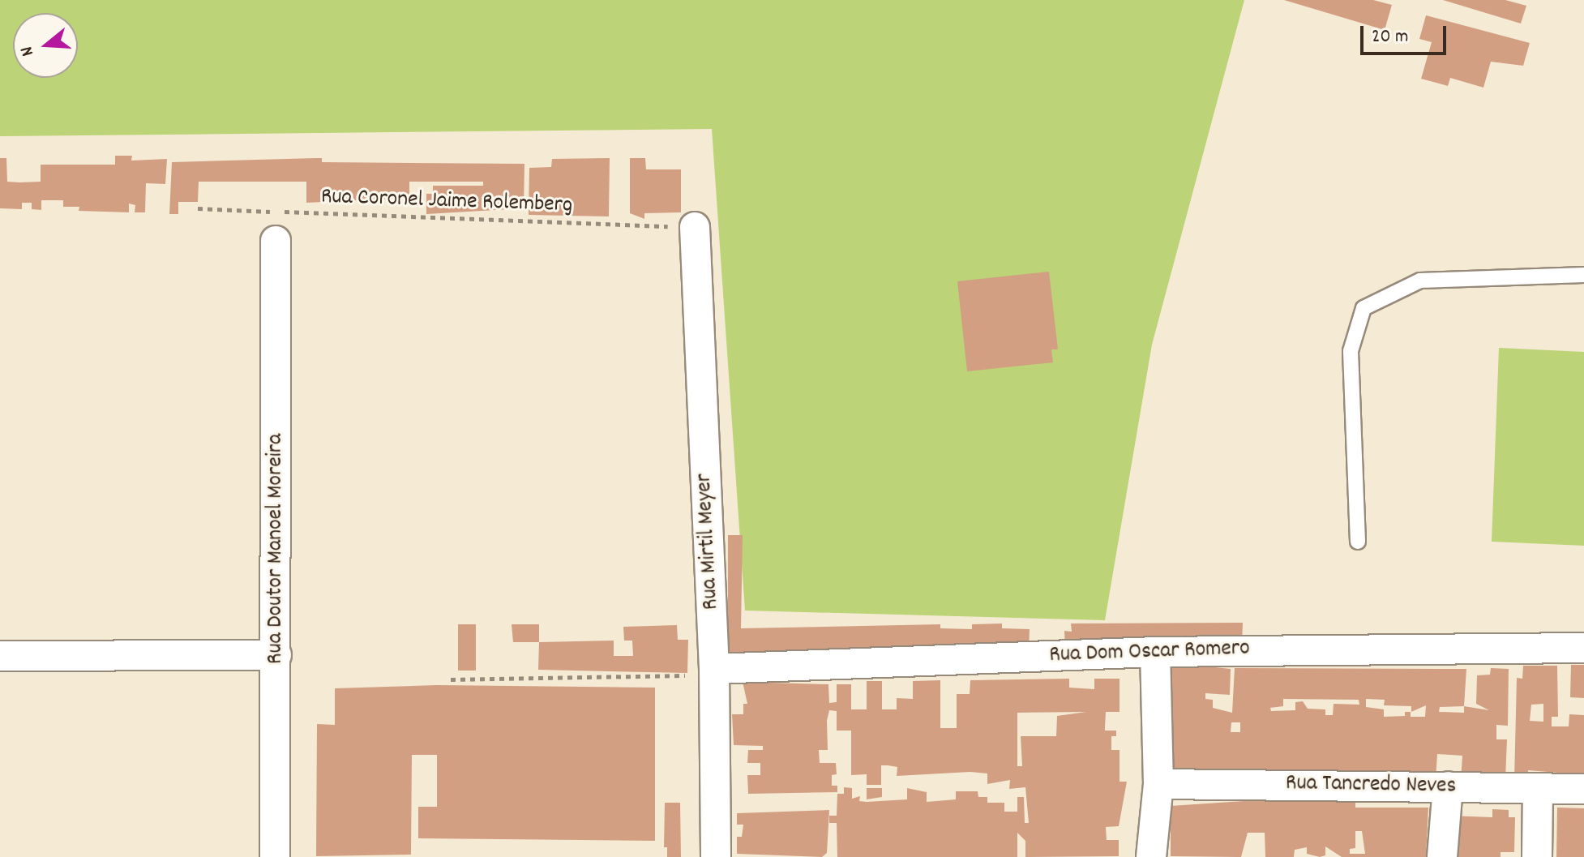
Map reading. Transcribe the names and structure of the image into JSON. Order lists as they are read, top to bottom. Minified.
{"streets":{"street":["Rua Mirtil Meyer","Rua Doutor Manoel Moreira","Rua Dom Oscar Romero","Rua Tancredo Neves"],"path":["Rua Coronel Jaime Rolemberg"]},"crossings":[["Rua Coronel Jaime Rolemberg","Rua Mirtil Meyer"],["Rua Mirtil Meyer","Rua Dom Oscar Romero"]],"scale_bar":"20 m","north":"left"}
